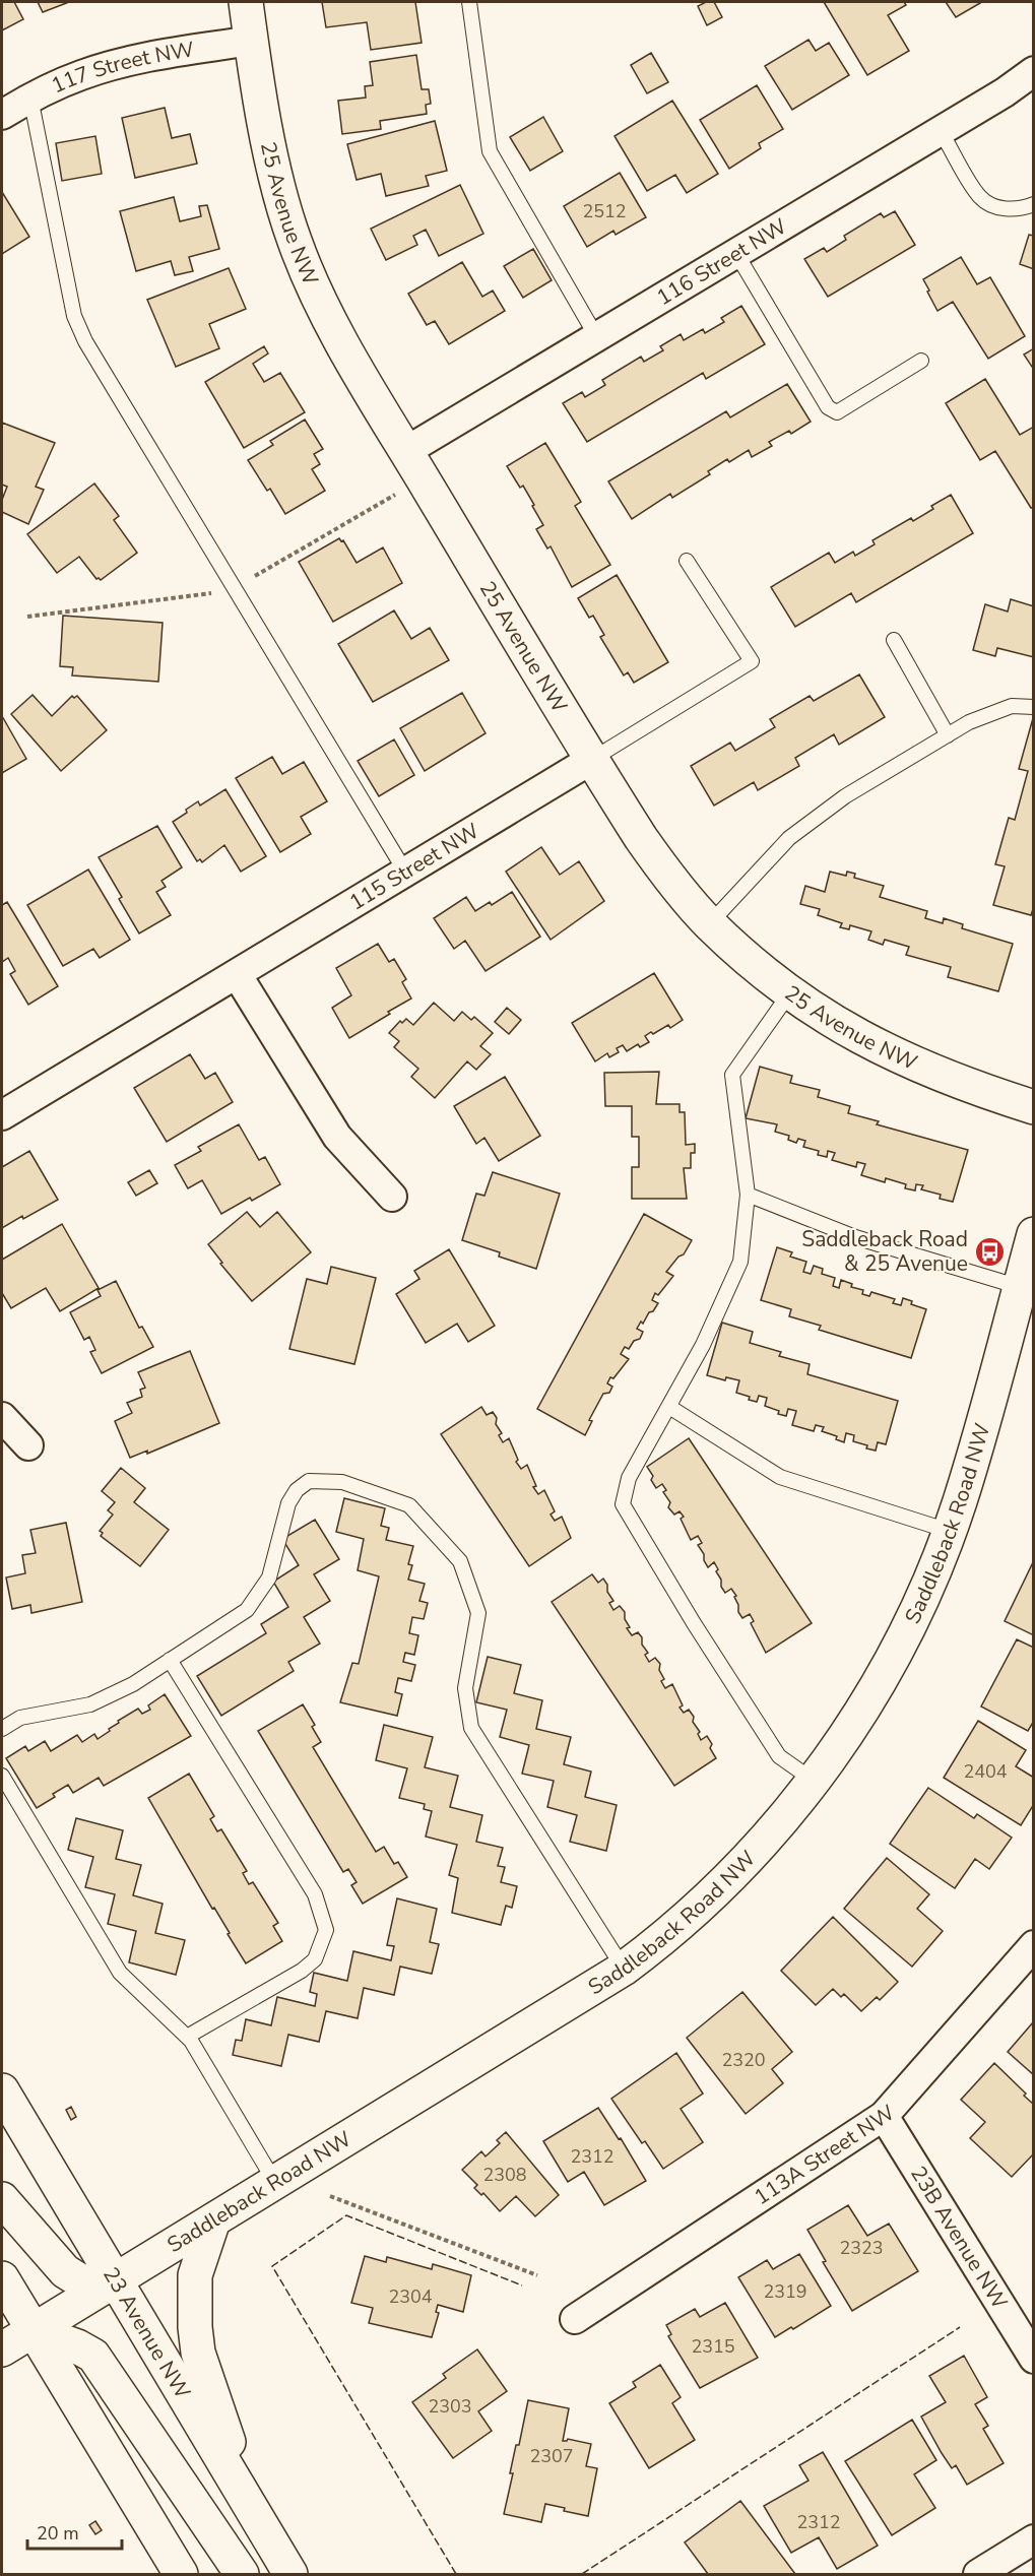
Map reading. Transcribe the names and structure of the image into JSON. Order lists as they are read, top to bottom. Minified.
{"streets":{"street":["117 Street NW","25 Avenue NW","116 Street NW","115 Street NW","Saddleback Road NW","113A Street NW","23B Avenue NW","23 Avenue NW"]},"crossings":[["117 Street NW","25 Avenue NW"],["25 Avenue NW","116 Street NW"],["25 Avenue NW","115 Street NW"],["Saddleback Road NW","23 Avenue NW"],["113A Street NW","23B Avenue NW"]],"places":{"bus stop":["Saddleback Road & 25 Avenue"]},"house_numbers":["2512","2404","2320","2312","2308","2323","2319","2304","2315","2303","2307","2312"],"scale_bar":"20 m"}
